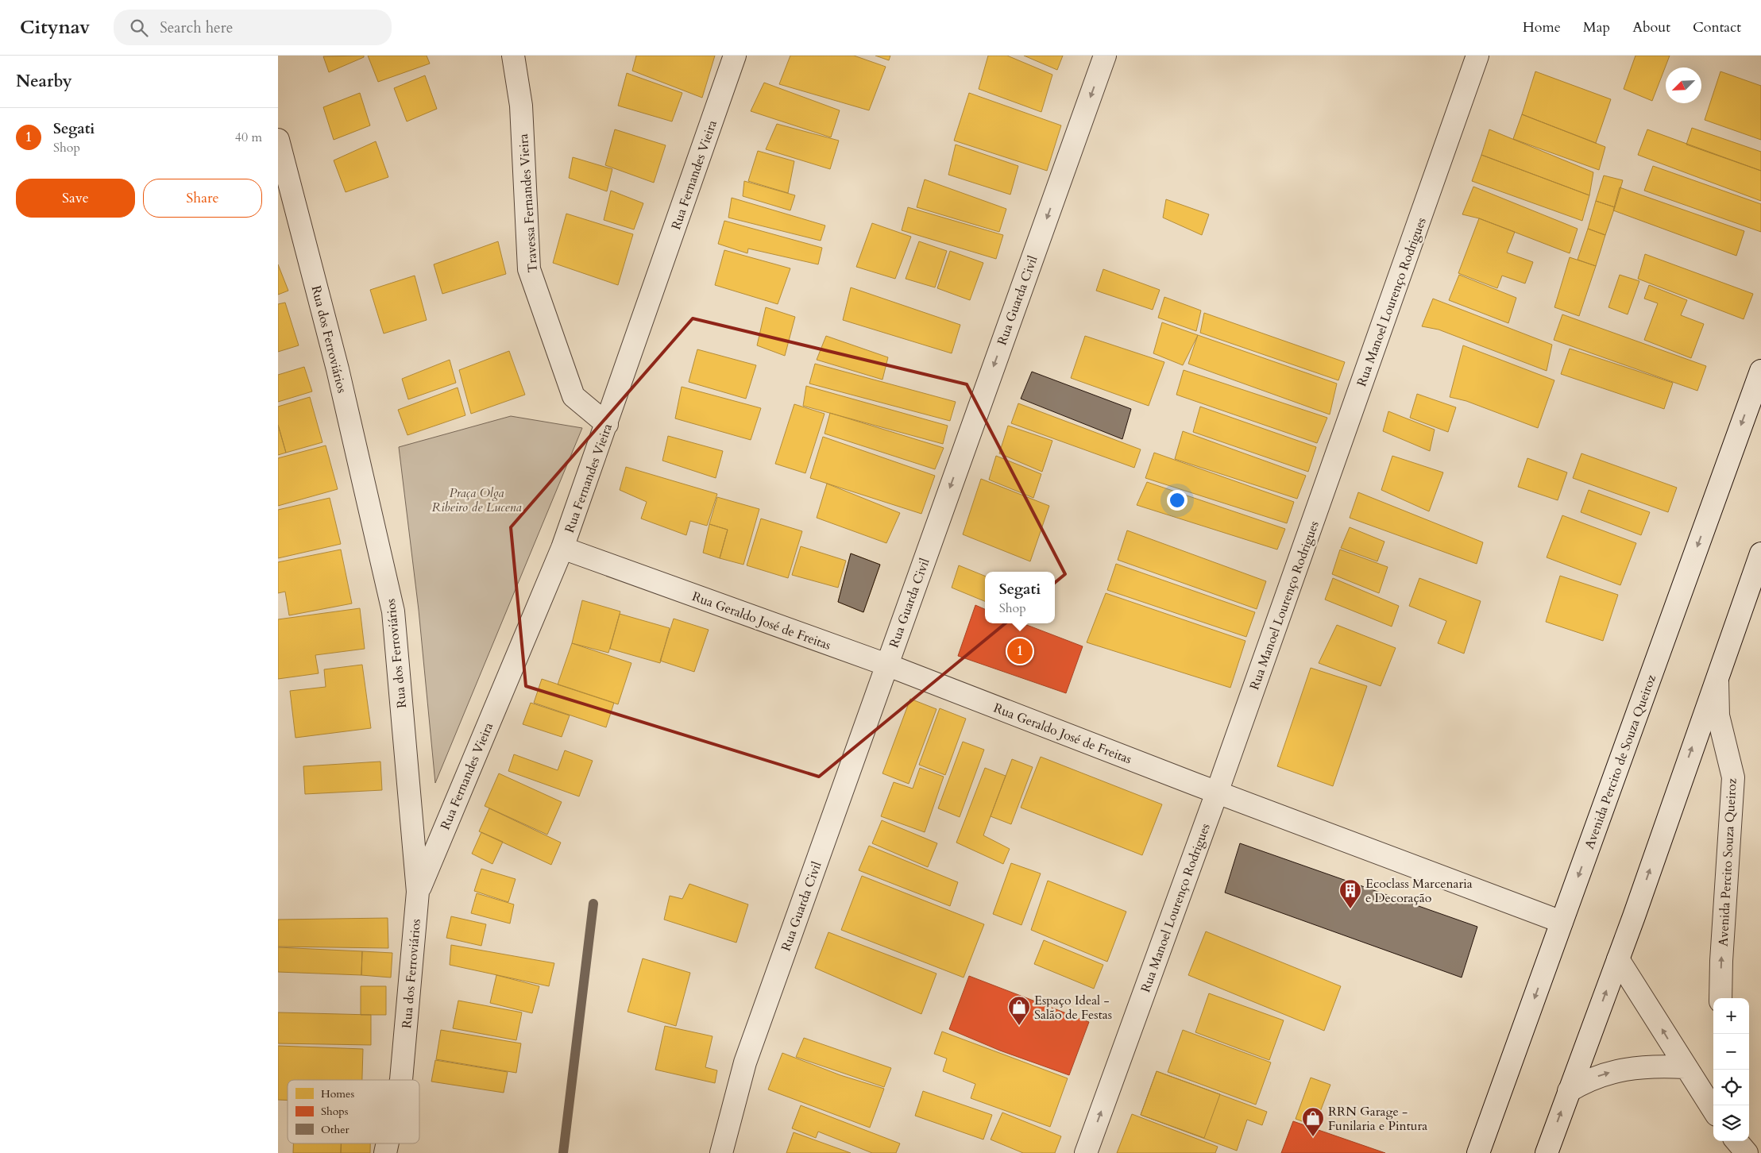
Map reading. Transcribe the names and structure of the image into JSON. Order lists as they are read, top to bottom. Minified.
{"streets":{"street":["Rua Fernandes Vieira","Travessa Fernandes Vieira","Rua Guarda Civil","Rua Manoel Lourenço Rodrigues","Rua dos Ferroviários","Rua Geraldo José de Freitas","Avenida Percito de Souza Queiroz","Avenida Percito Souza Queiroz"]},"crossings":[["Rua Fernandes Vieira","Travessa Fernandes Vieira"],["Rua Fernandes Vieira","Rua dos Ferroviários"],["Rua Fernandes Vieira","Rua Geraldo José de Freitas"],["Rua Guarda Civil","Rua Geraldo José de Freitas"],["Rua Manoel Lourenço Rodrigues","Rua Geraldo José de Freitas"],["Rua Geraldo José de Freitas","Avenida Percito de Souza Queiroz"]],"one_way":["Rua Guarda Civil"],"parks":["Praça Olga Ribeiro de Lucena"],"places":{"building":["Ecoclass Marcenaria e Decoração"],"shop":["Espaço Ideal - Salão de Festas","RRN Garage - Funilaria e Pintura"]},"legend":["Homes","Shops","Other"],"north":"bottom left","page":{"header":"Citynav","search":"Search here","nav":["Home","Map","About","Contact"],"heading":"Nearby","list":[{"mark":"1","name":"Segati","note":"Shop","value":"40 m"}],"buttons":["Save","Share"],"popup":["Segati","Shop"],"pins":"1","map_buttons":["+","−"]}}
